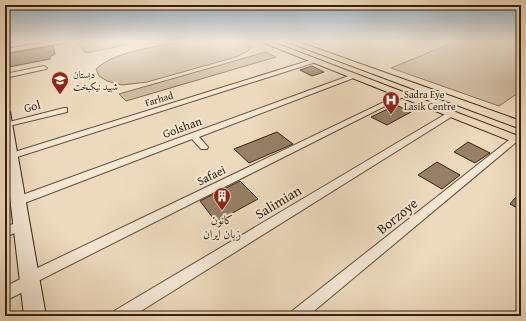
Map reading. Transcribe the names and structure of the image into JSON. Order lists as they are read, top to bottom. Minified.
{"streets":{"street":["Farhad","Gol","Golshan","Safaei","Salimian","Borzoye"]},"places":{"school or university":["دبستان شهید نیکبخت"],"hospital":["Sadra Eye Lasik Centre"],"building":["کانون زبان ایران"]}}
